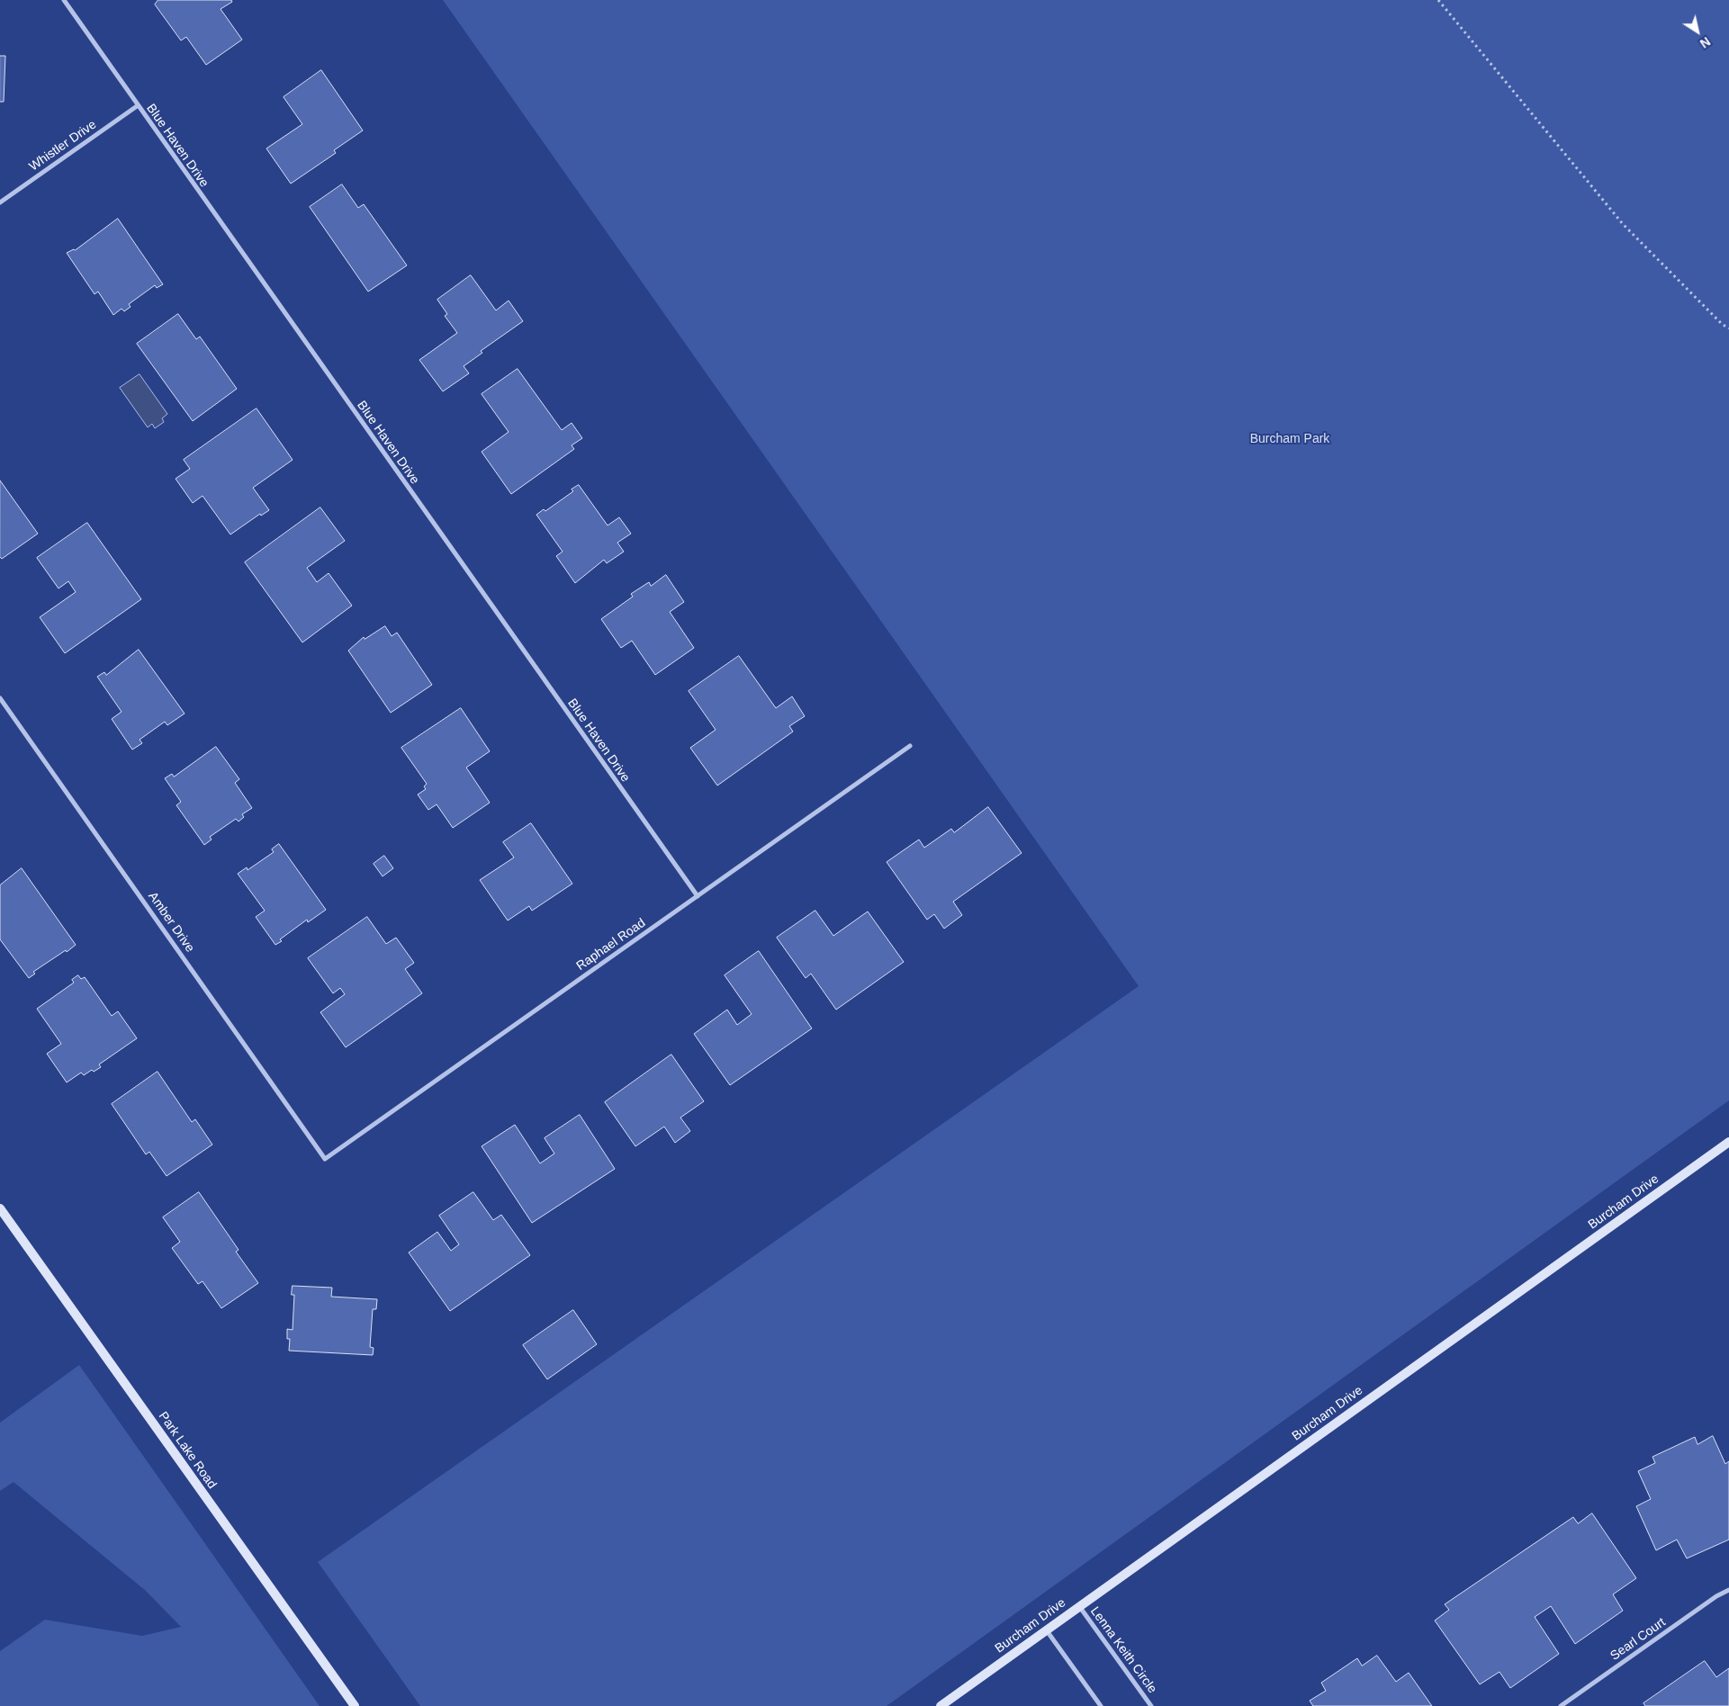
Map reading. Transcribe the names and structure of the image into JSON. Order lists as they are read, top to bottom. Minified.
{"streets":{"street":["Whistler Drive","Blue Haven Drive","Amber Drive","Raphael Road","Burcham Drive","Park Lake Road","Searl Court","Lenna Keith Circle"]},"crossings":[["Whistler Drive","Blue Haven Drive"],["Blue Haven Drive","Raphael Road"],["Amber Drive","Raphael Road"],["Burcham Drive","Lenna Keith Circle"]],"parks":["Burcham Park"],"north":"bottom right"}
